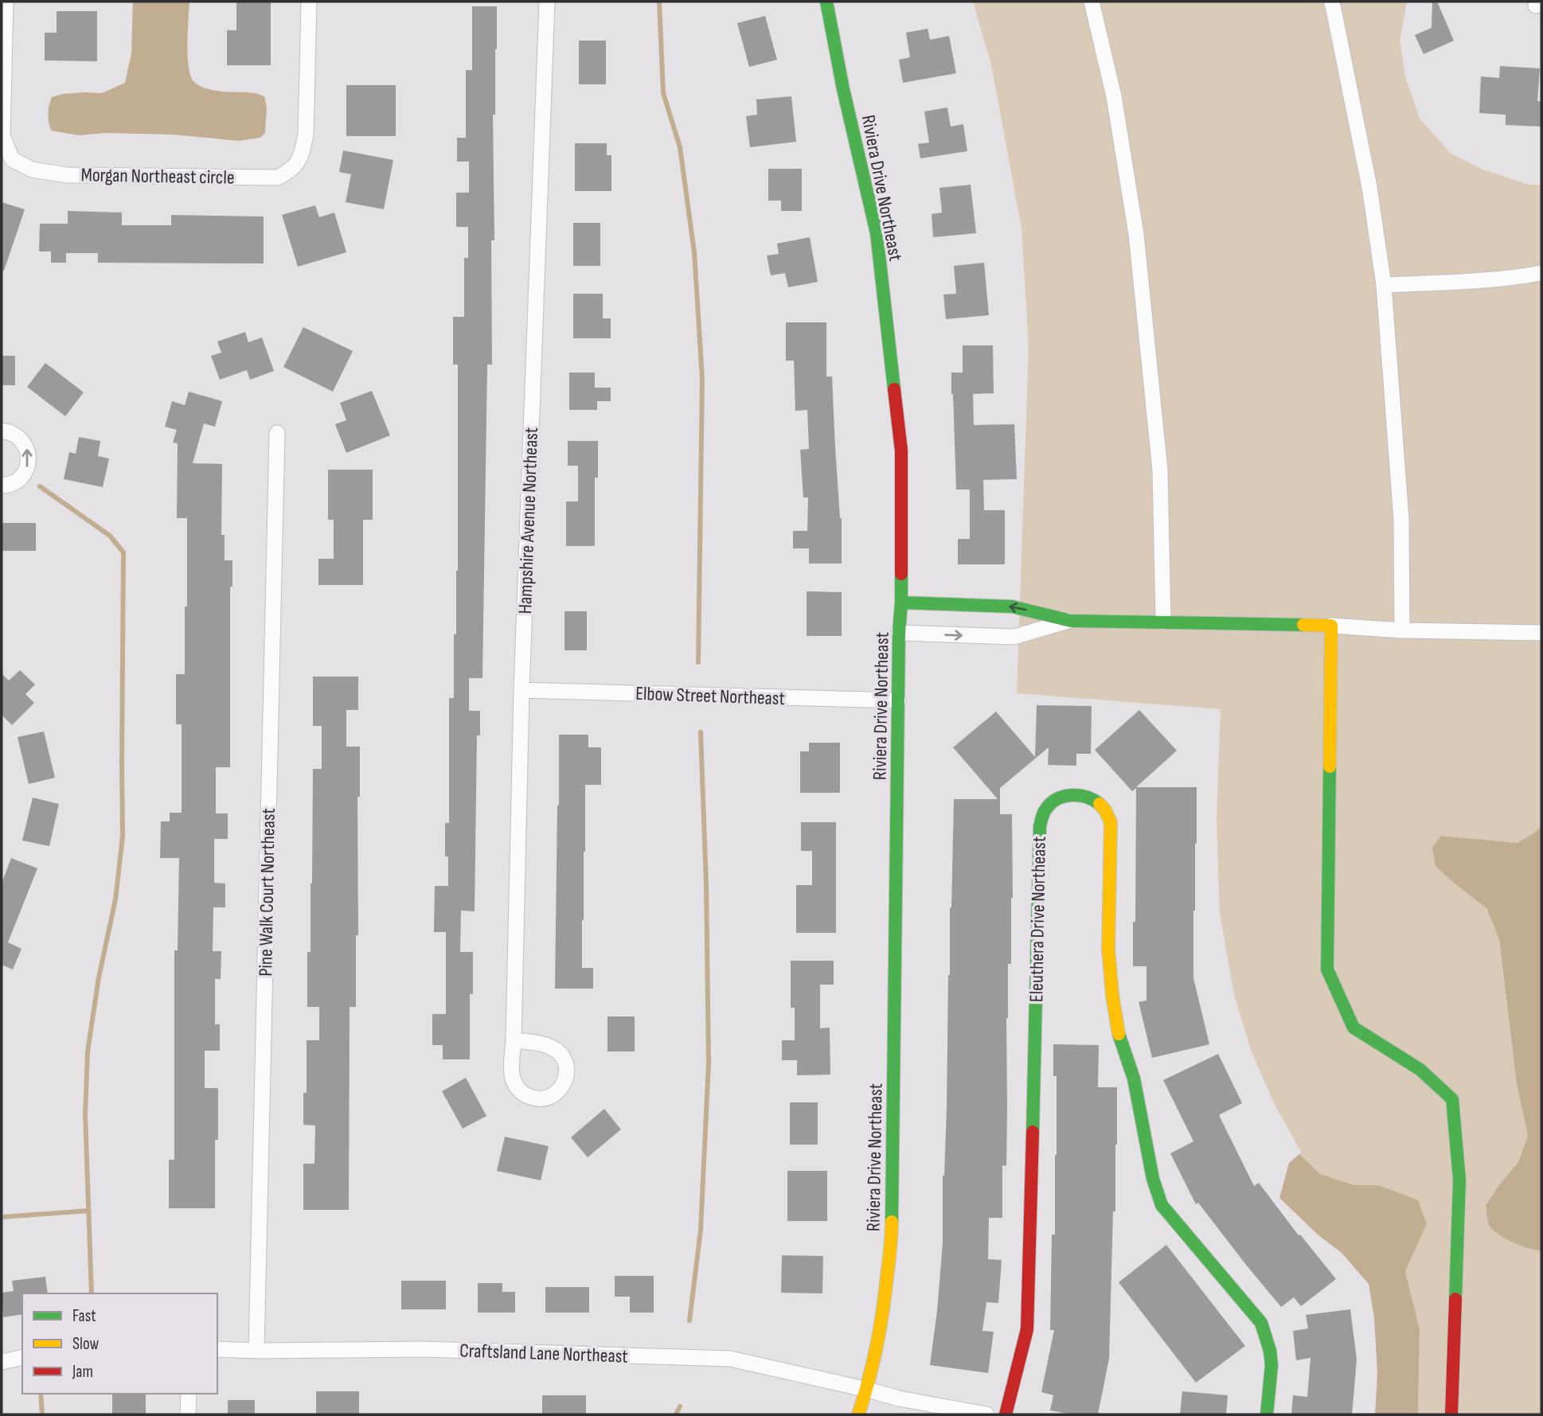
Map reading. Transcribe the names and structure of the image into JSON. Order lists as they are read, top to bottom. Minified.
{"streets":{"street":["Morgan Northeast circle","Riviera Drive Northeast","Hampshire Avenue Northeast","Elbow Street Northeast","Pine Walk Court Northeast","Eleuthera Drive Northeast","Craftsland Lane Northeast"]},"crossings":[["Riviera Drive Northeast","Elbow Street Northeast"],["Riviera Drive Northeast","Craftsland Lane Northeast"],["Hampshire Avenue Northeast","Elbow Street Northeast"],["Pine Walk Court Northeast","Craftsland Lane Northeast"]],"legend":["Fast","Slow","Jam"]}
